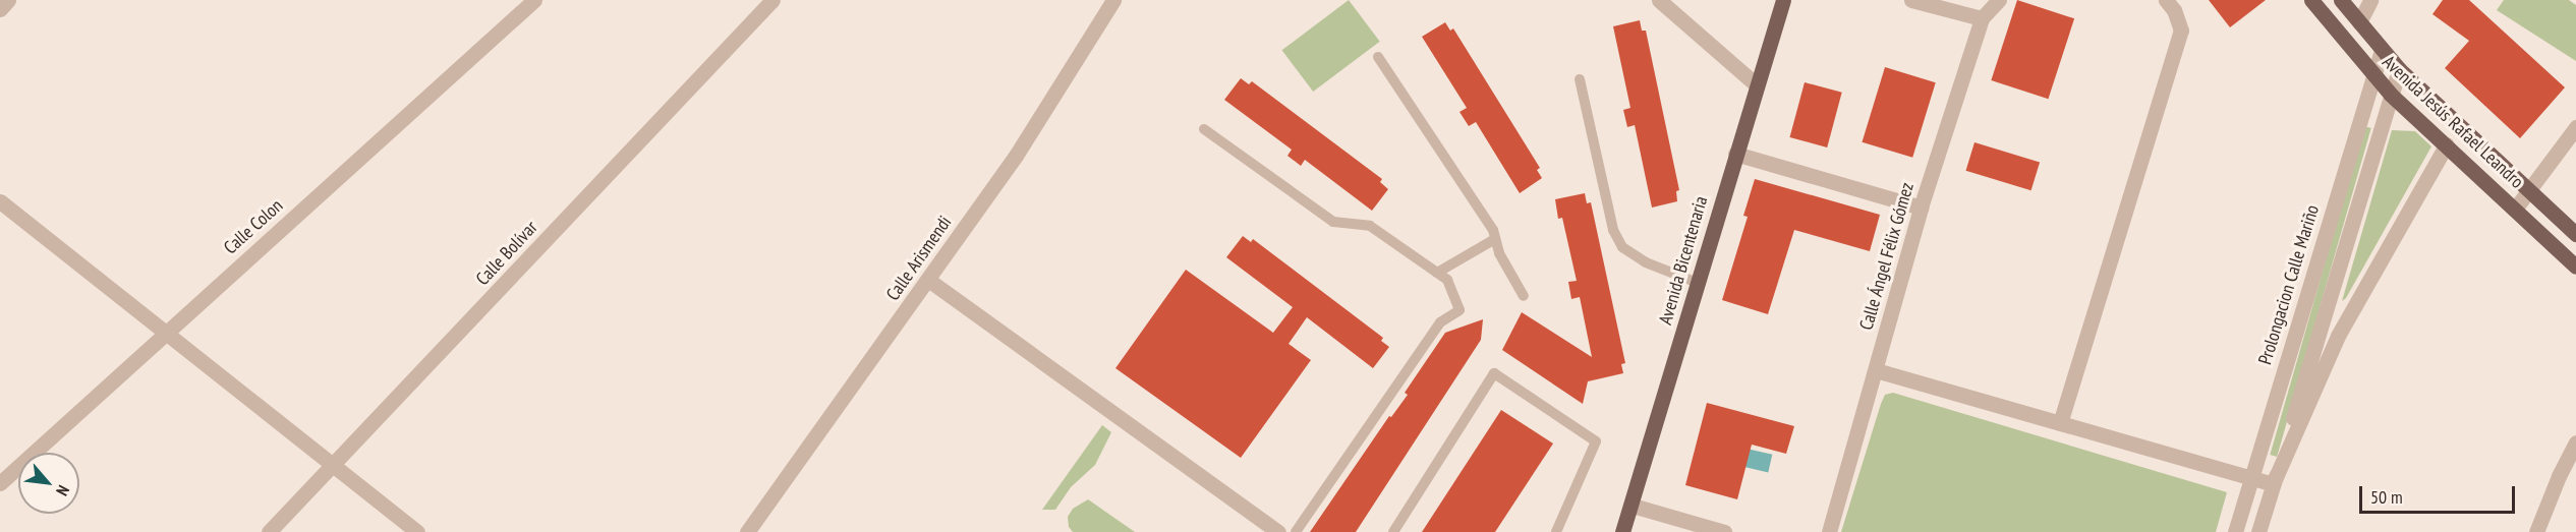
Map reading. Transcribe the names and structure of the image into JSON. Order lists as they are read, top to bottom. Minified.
{"streets":{"main road":["Avenida Jesús Rafael Leandro","Avenida Bicentenaria"],"street":["Calle Colon","Calle Bolívar","Calle Ángel Félix Gómez","Calle Arismendi","Prolongacion Calle Mariño"]},"crossings":[["Avenida Jesús Rafael Leandro","Prolongacion Calle Mariño"]],"scale_bar":"50 m","north":"bottom right"}
